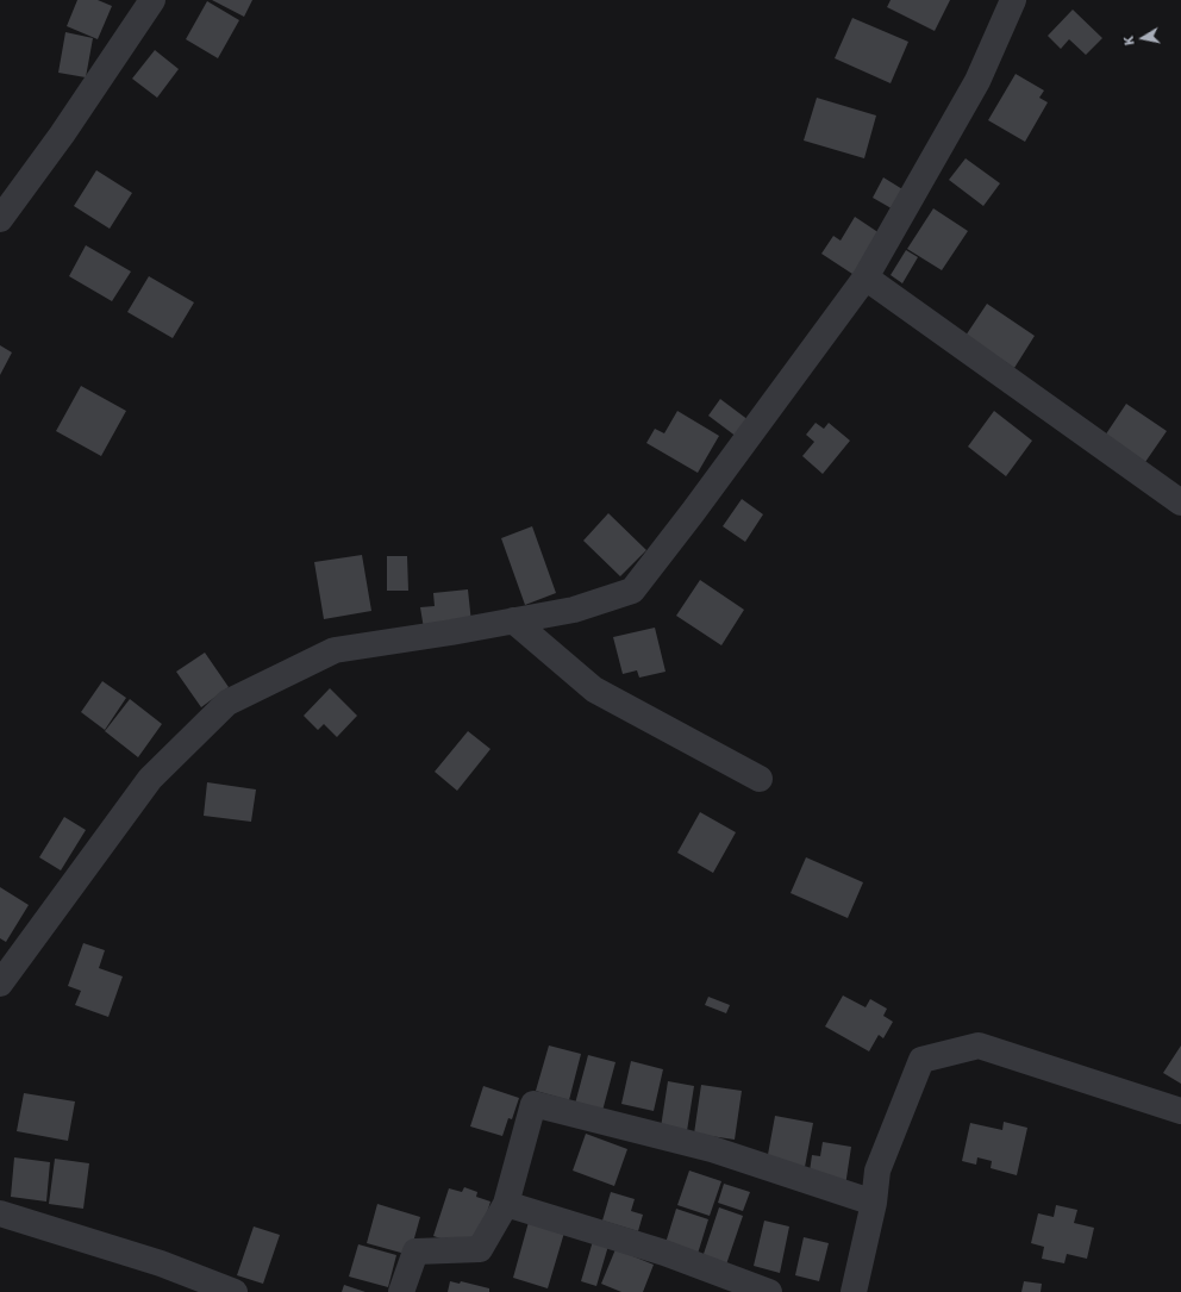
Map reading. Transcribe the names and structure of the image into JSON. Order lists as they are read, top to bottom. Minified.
{"north":"left"}
